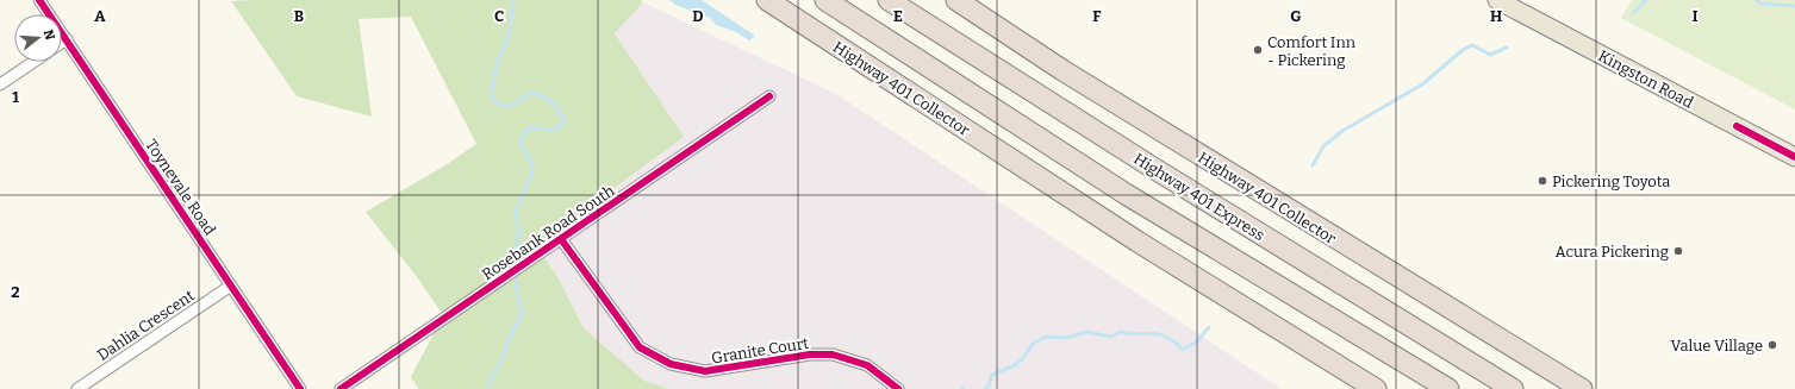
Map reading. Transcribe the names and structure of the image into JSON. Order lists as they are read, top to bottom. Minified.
{"streets":{"highway":["Highway 401 Collector","Highway 401 Express"],"main road":["Kingston Road"],"street":["Toynevale Road","Rosebank Road South","Dahlia Crescent","Granite Court"]},"crossings":[["Toynevale Road","Dahlia Crescent"],["Rosebank Road South","Granite Court"]],"places":["Comfort Inn - Pickering","Pickering Toyota","Acura Pickering","Value Village"],"north":"right","grid":{"columns":["A","B","C","D","E","F","G","H","I"],"rows":["1","2"]}}
